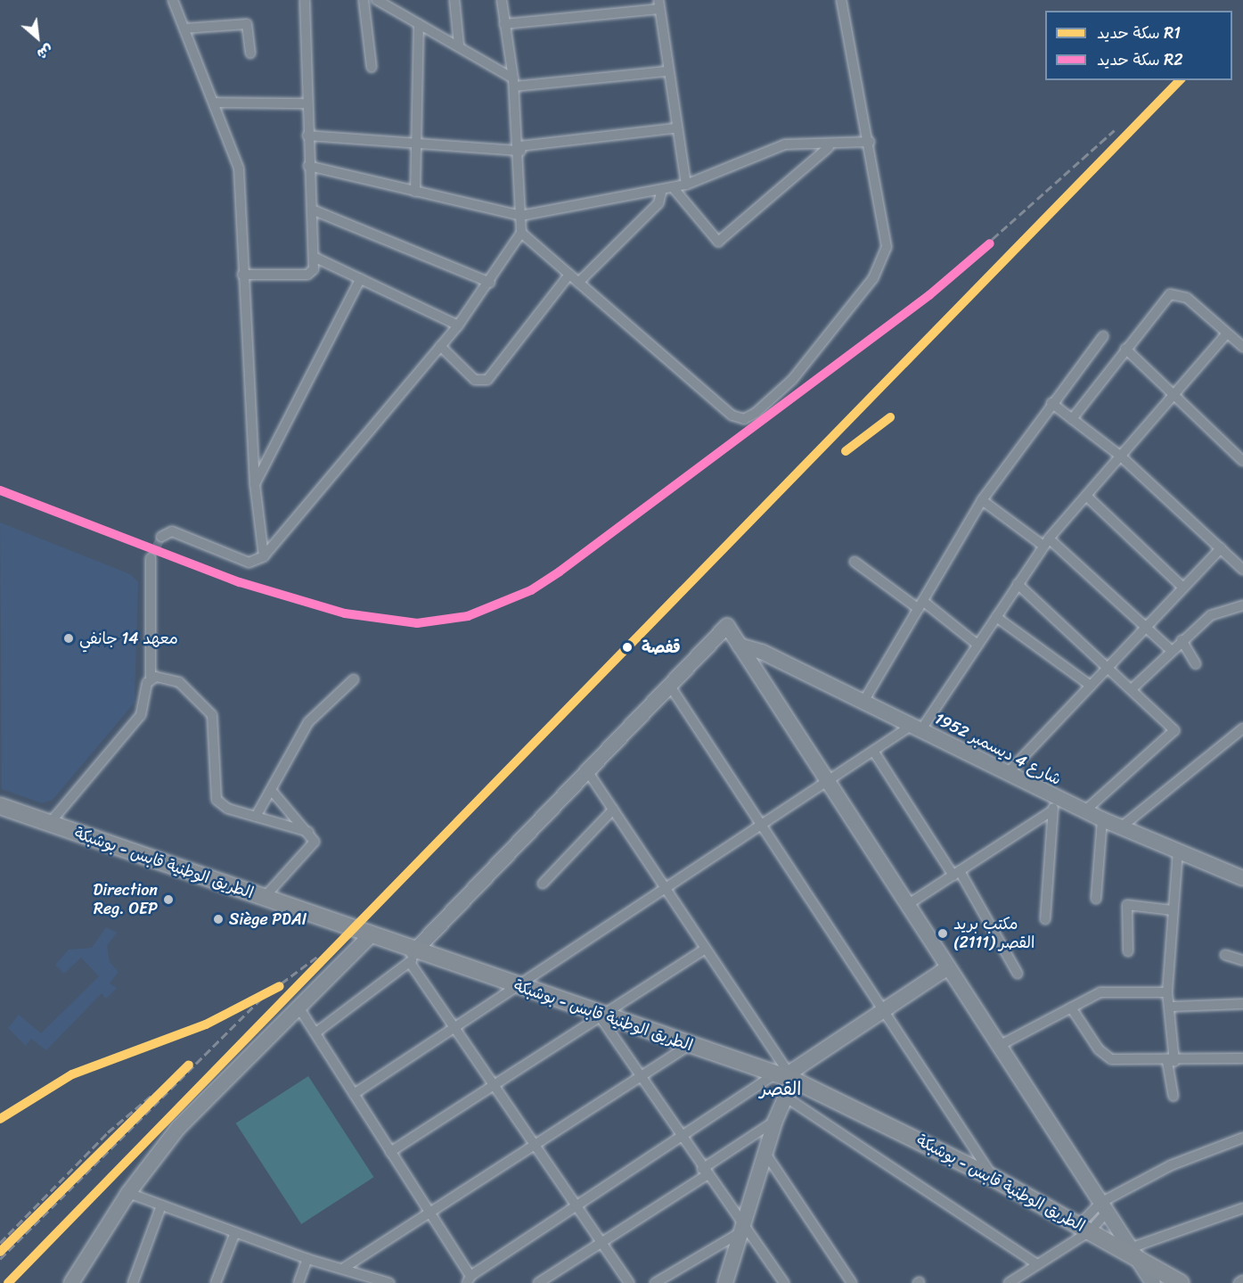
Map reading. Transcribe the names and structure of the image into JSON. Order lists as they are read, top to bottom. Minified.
{"streets":{"main road":["الطريق الوطنية قابس - بوشبكة"],"street":["شارع 4 ديسمبر 1952"]},"districts":["القصر"],"places":["معهد 14 جانفي","قفصة","Direction Reg. OEP","Siège PDAI","مكتب بريد القصر (2111)"],"lines":["rail line R1","rail line R2"],"legend":["سكة حديد R1","سكة حديد R2"],"north":"bottom right"}
